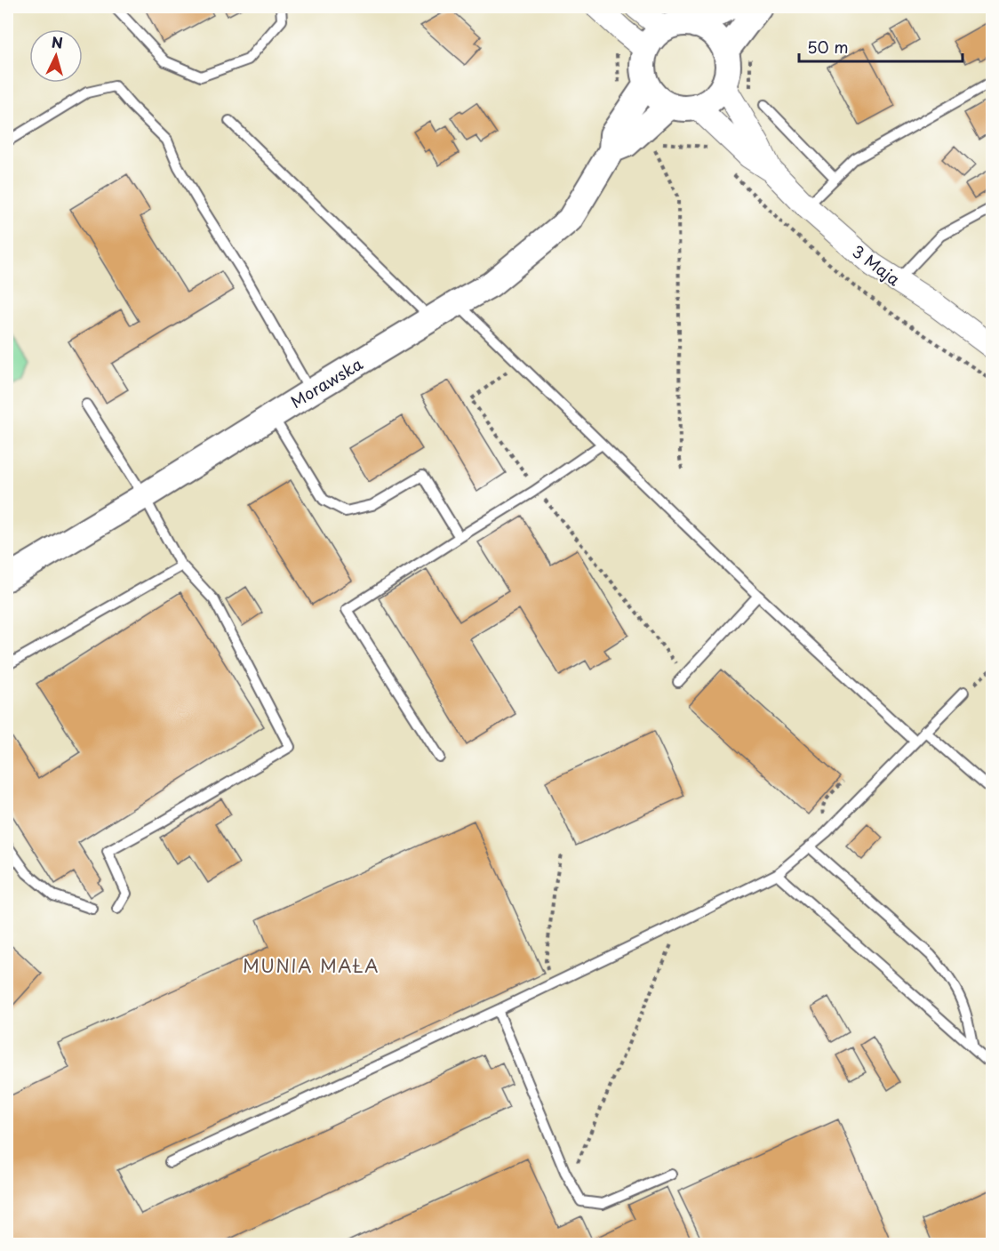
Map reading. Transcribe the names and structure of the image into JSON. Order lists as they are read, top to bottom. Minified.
{"streets":{"main road":["Morawska"],"street":["3 Maja"]},"crossings":[["3 Maja","Morawska"]],"districts":["MUNIA MAŁA"],"scale_bar":"50 m","north":"top"}
